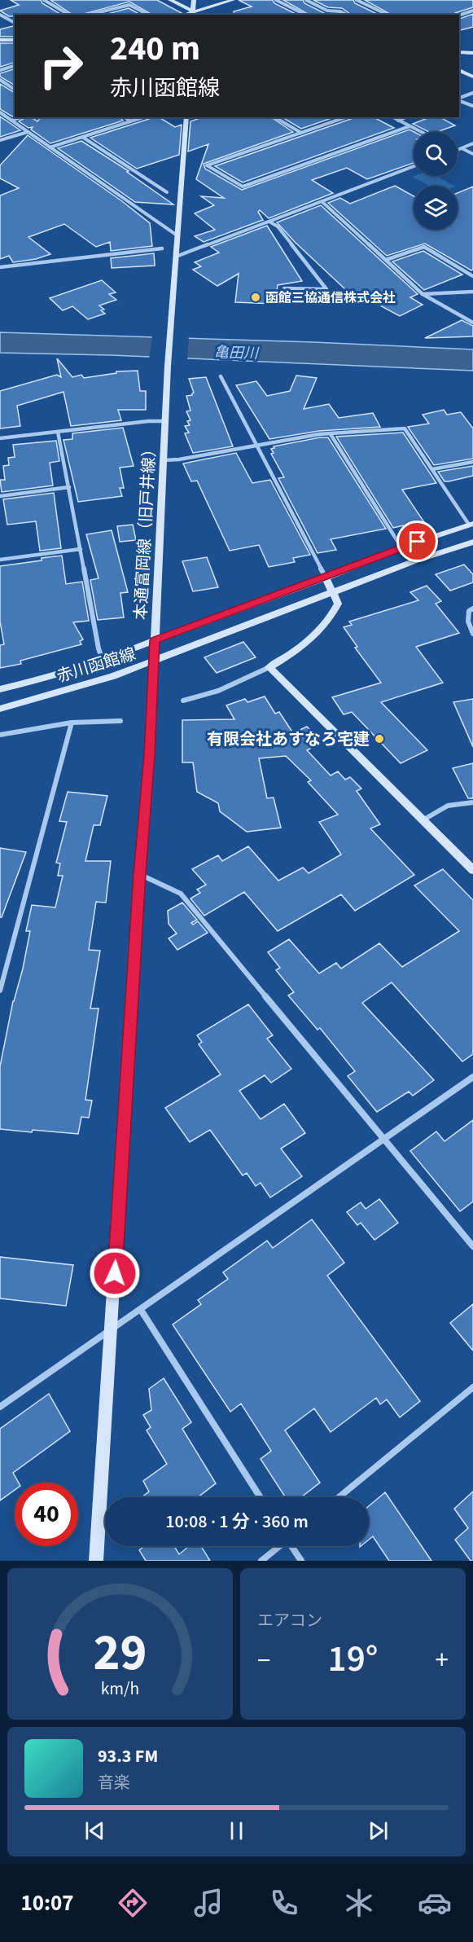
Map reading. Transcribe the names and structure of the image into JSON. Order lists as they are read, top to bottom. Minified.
{"streets":{"street":["本通富岡線（旧戸井線）","赤川函館線"]},"crossings":[["本通富岡線（旧戸井線）","赤川函館線"]],"water":["亀田川"],"places":["函館三協通信株式会社","有限会社あすなろ宅建"],"page":{"turn":["240 m","赤川函館線"],"limit":"40","trip":"10:08 · 1 分 · 360 m","tile":"エアコン","heat":["−","19°","+"],"song":["93.3 FM","音楽"],"tabs":"10:07","gauge":["29","km/h"]}}
